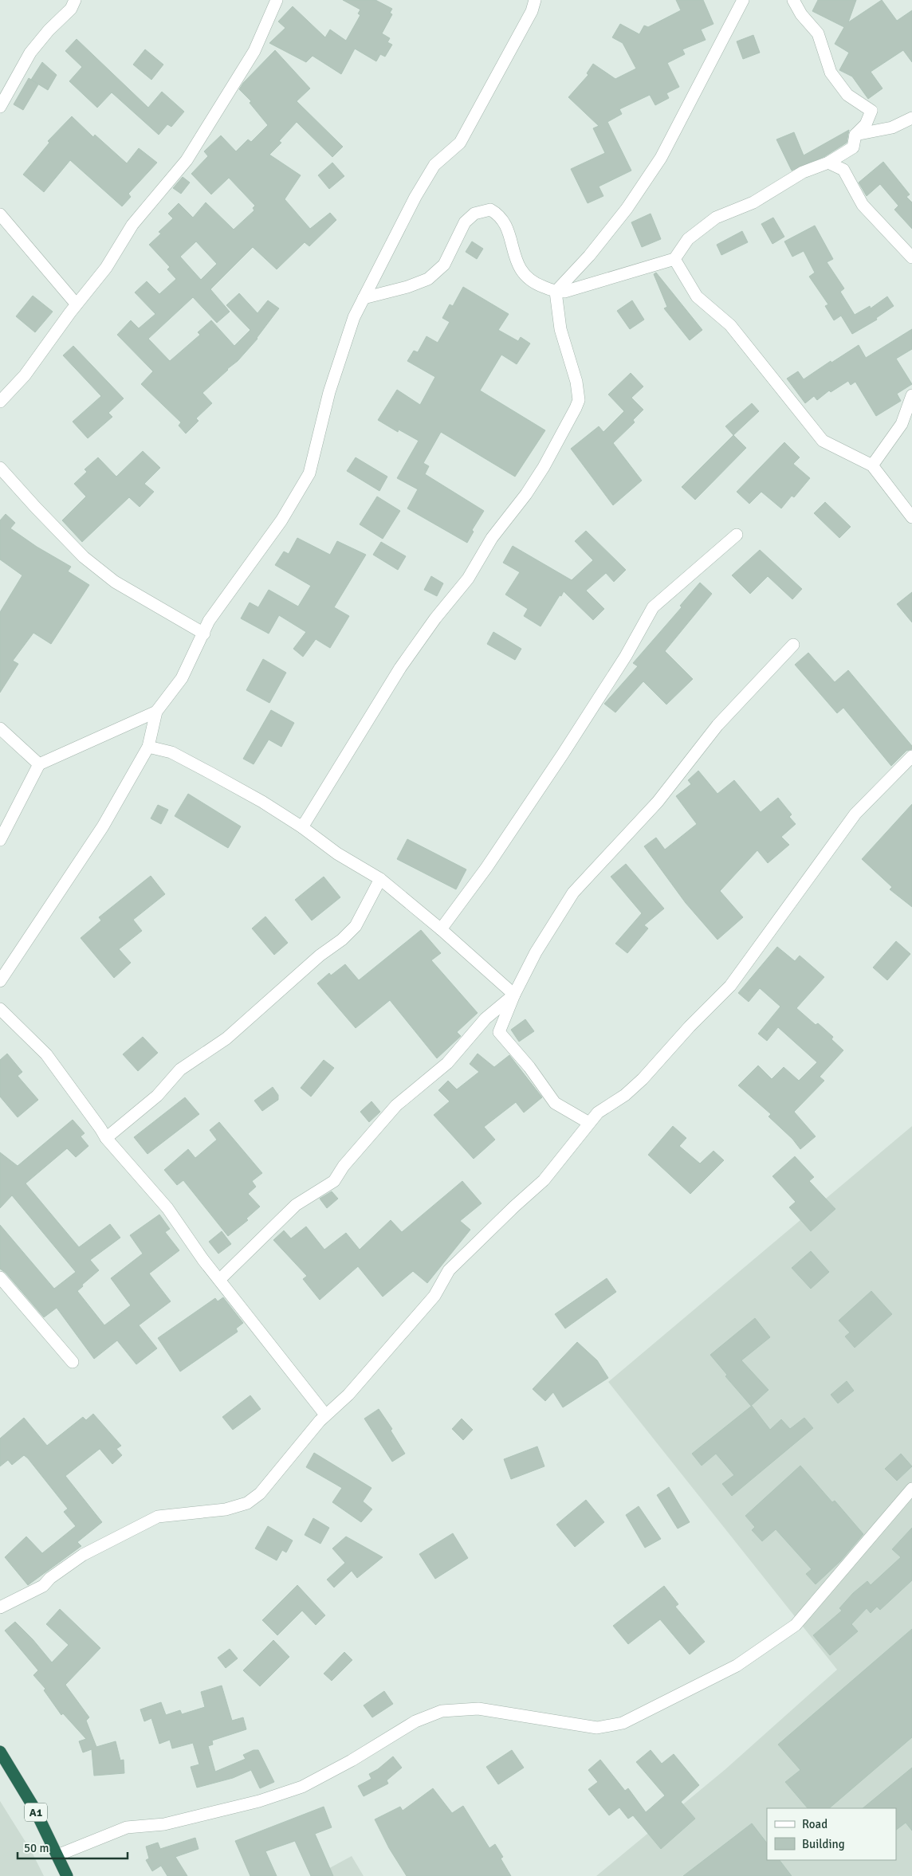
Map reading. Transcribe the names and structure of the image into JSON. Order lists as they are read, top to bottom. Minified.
{"streets":{"highway":["A1"]},"legend":["Road","Building"],"scale_bar":"50 m"}
